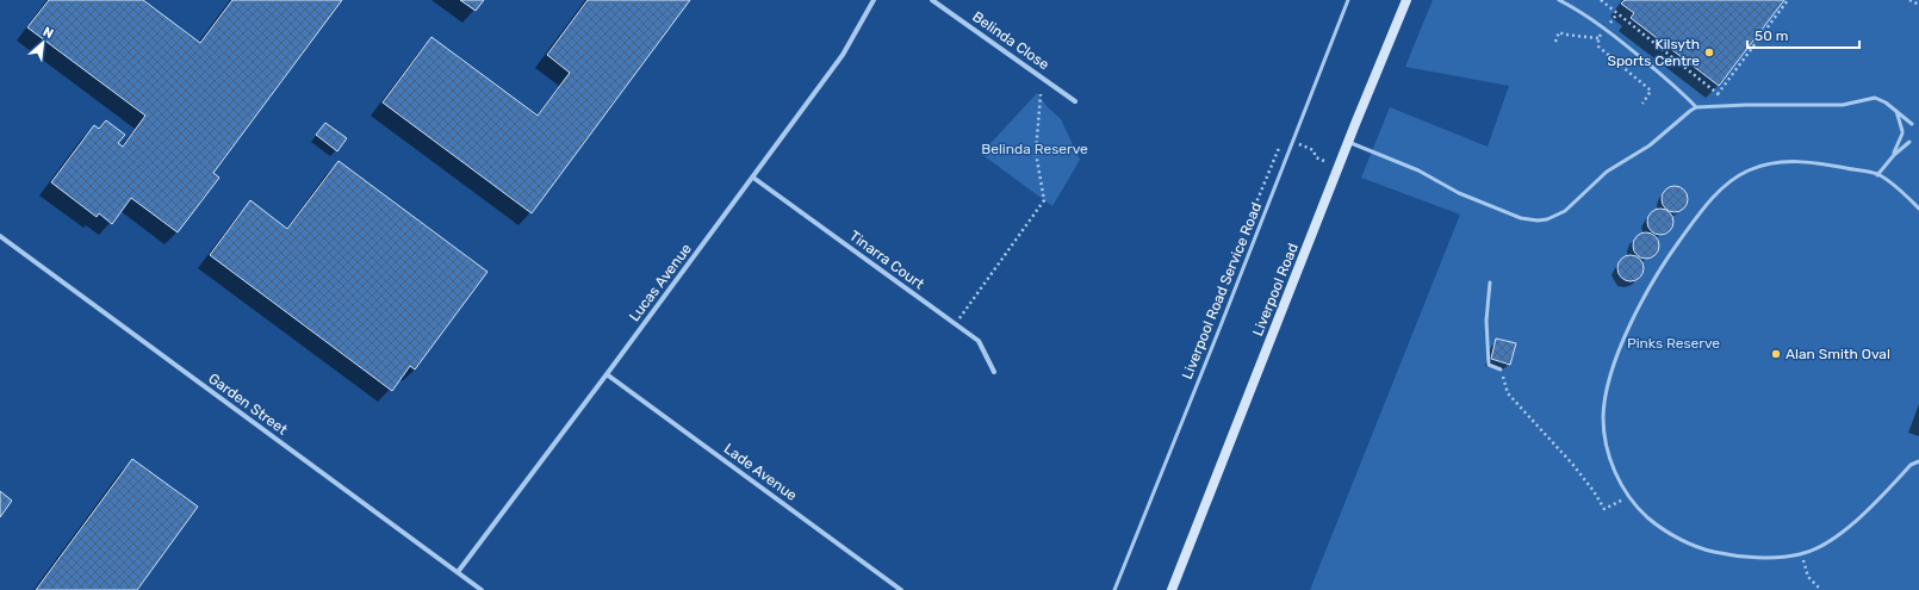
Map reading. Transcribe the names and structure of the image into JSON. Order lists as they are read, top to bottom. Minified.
{"streets":{"main road":["Liverpool Road"],"street":["Belinda Close","Tinarra Court","Lucas Avenue","Garden Street","Lade Avenue"],"lane":["Liverpool Road Service Road"]},"crossings":[["Tinarra Court","Lucas Avenue"],["Lucas Avenue","Garden Street"],["Lucas Avenue","Lade Avenue"]],"parks":["Belinda Reserve","Pinks Reserve"],"places":["Kilsyth Sports Centre","Alan Smith Oval"],"scale_bar":"50 m","north":"top right"}
